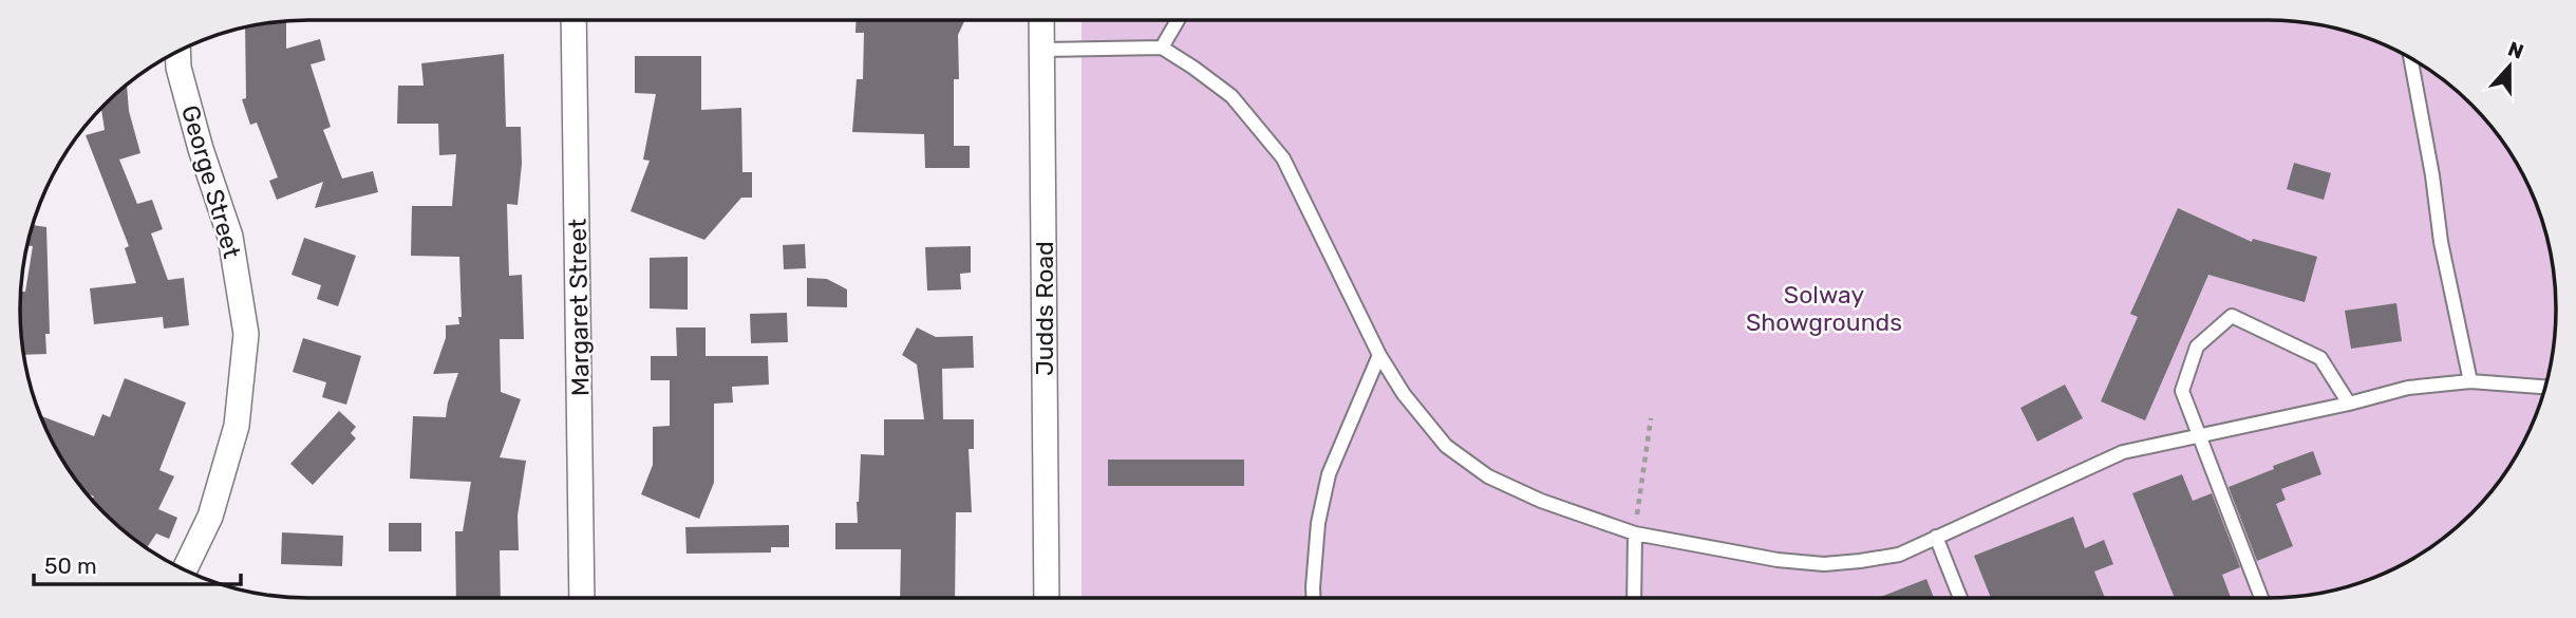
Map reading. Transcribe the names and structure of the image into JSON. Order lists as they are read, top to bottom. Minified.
{"streets":{"street":["George Street","Margaret Street","Judds Road"]},"parks":["Solway Showgrounds"],"scale_bar":"50 m","north":"top"}
